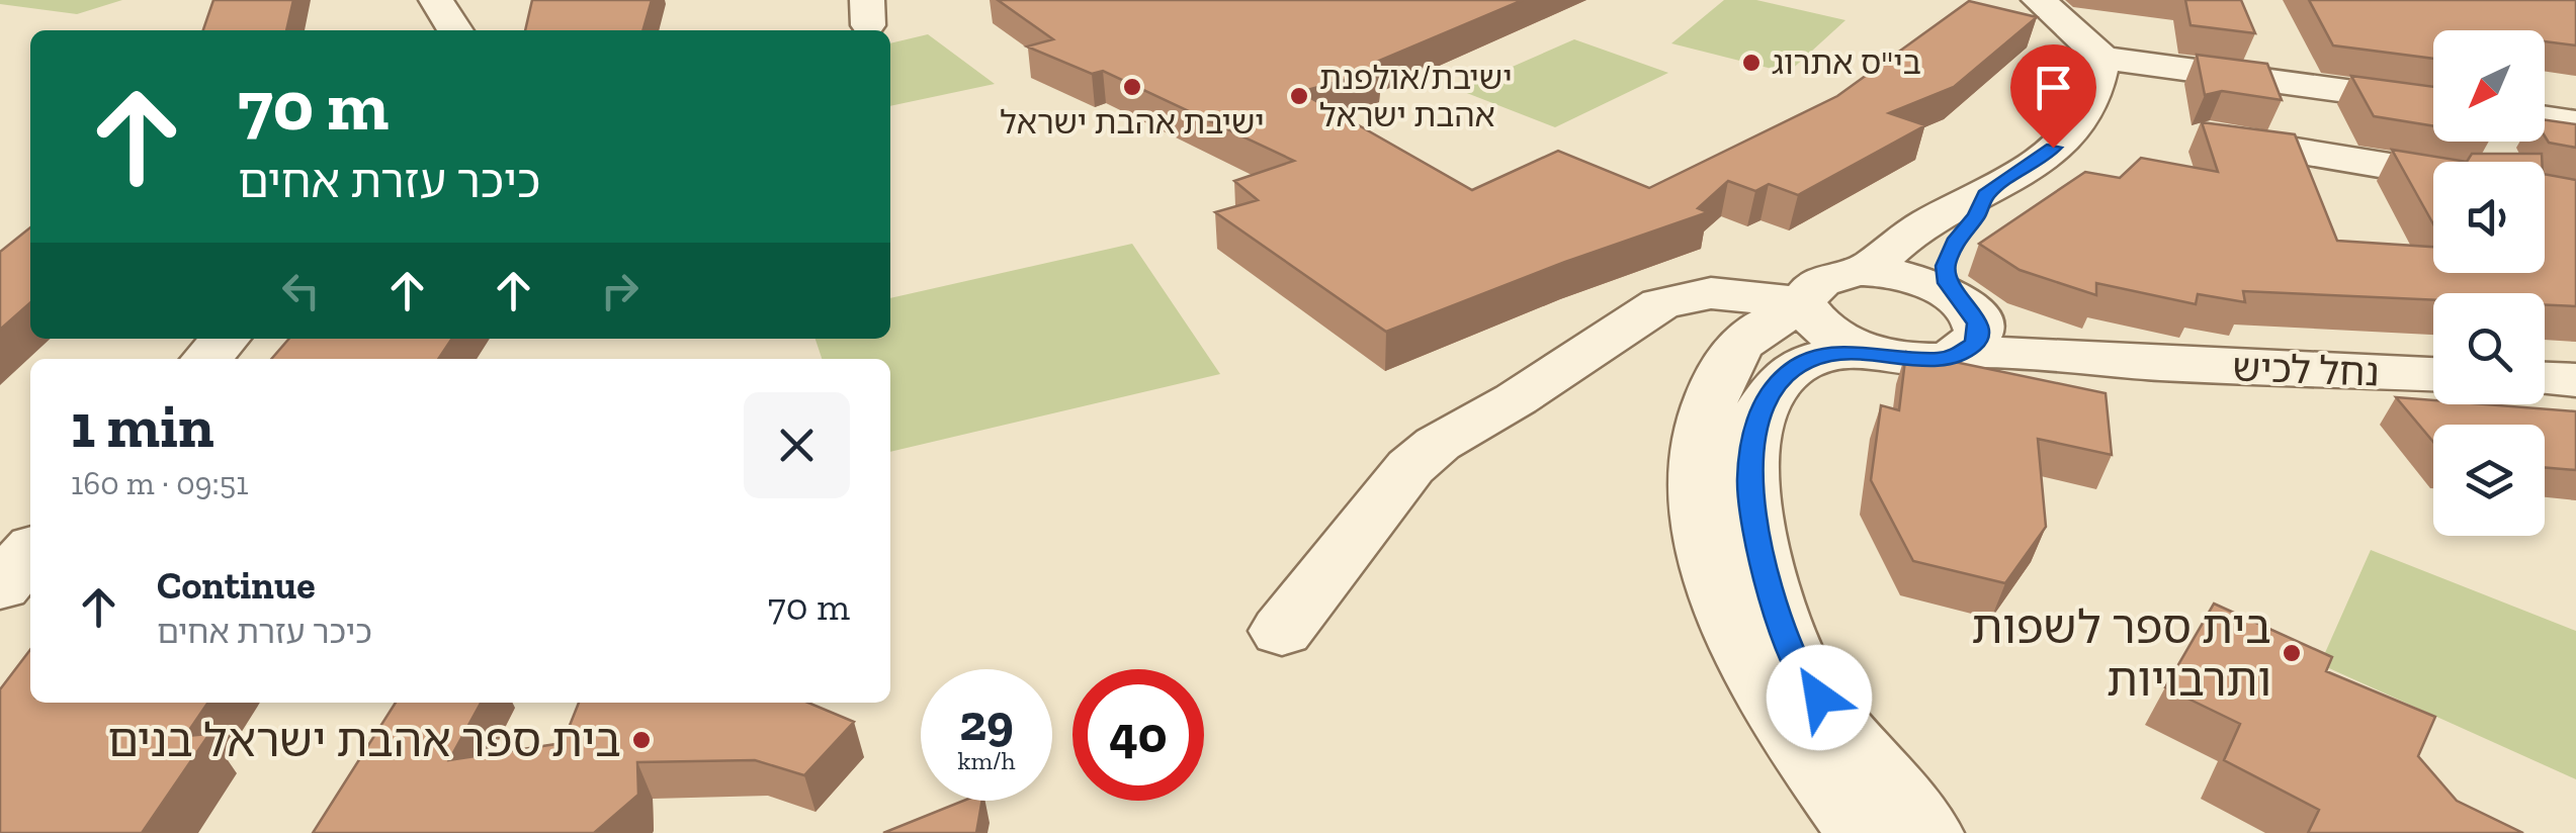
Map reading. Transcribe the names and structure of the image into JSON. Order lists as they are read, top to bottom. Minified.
{"streets":{"street":["נחל לכיש"]},"places":["בי\"ס אתרוג","ישיבת אהבת ישראל","ישיבת/אולפנת אהבת ישראל","בית ספר לשפות ותרבויות","בית ספר אהבת ישראל בנים"],"north":"bottom left","page":{"turn":["70 m","כיכר עזרת אחים"],"heading":["1 min","160 m · 09:51"],"list":[{"name":"Continue","note":"כיכר עזרת אחים","value":"70 m"}],"speed":"29 km/h","limit":"40"}}
